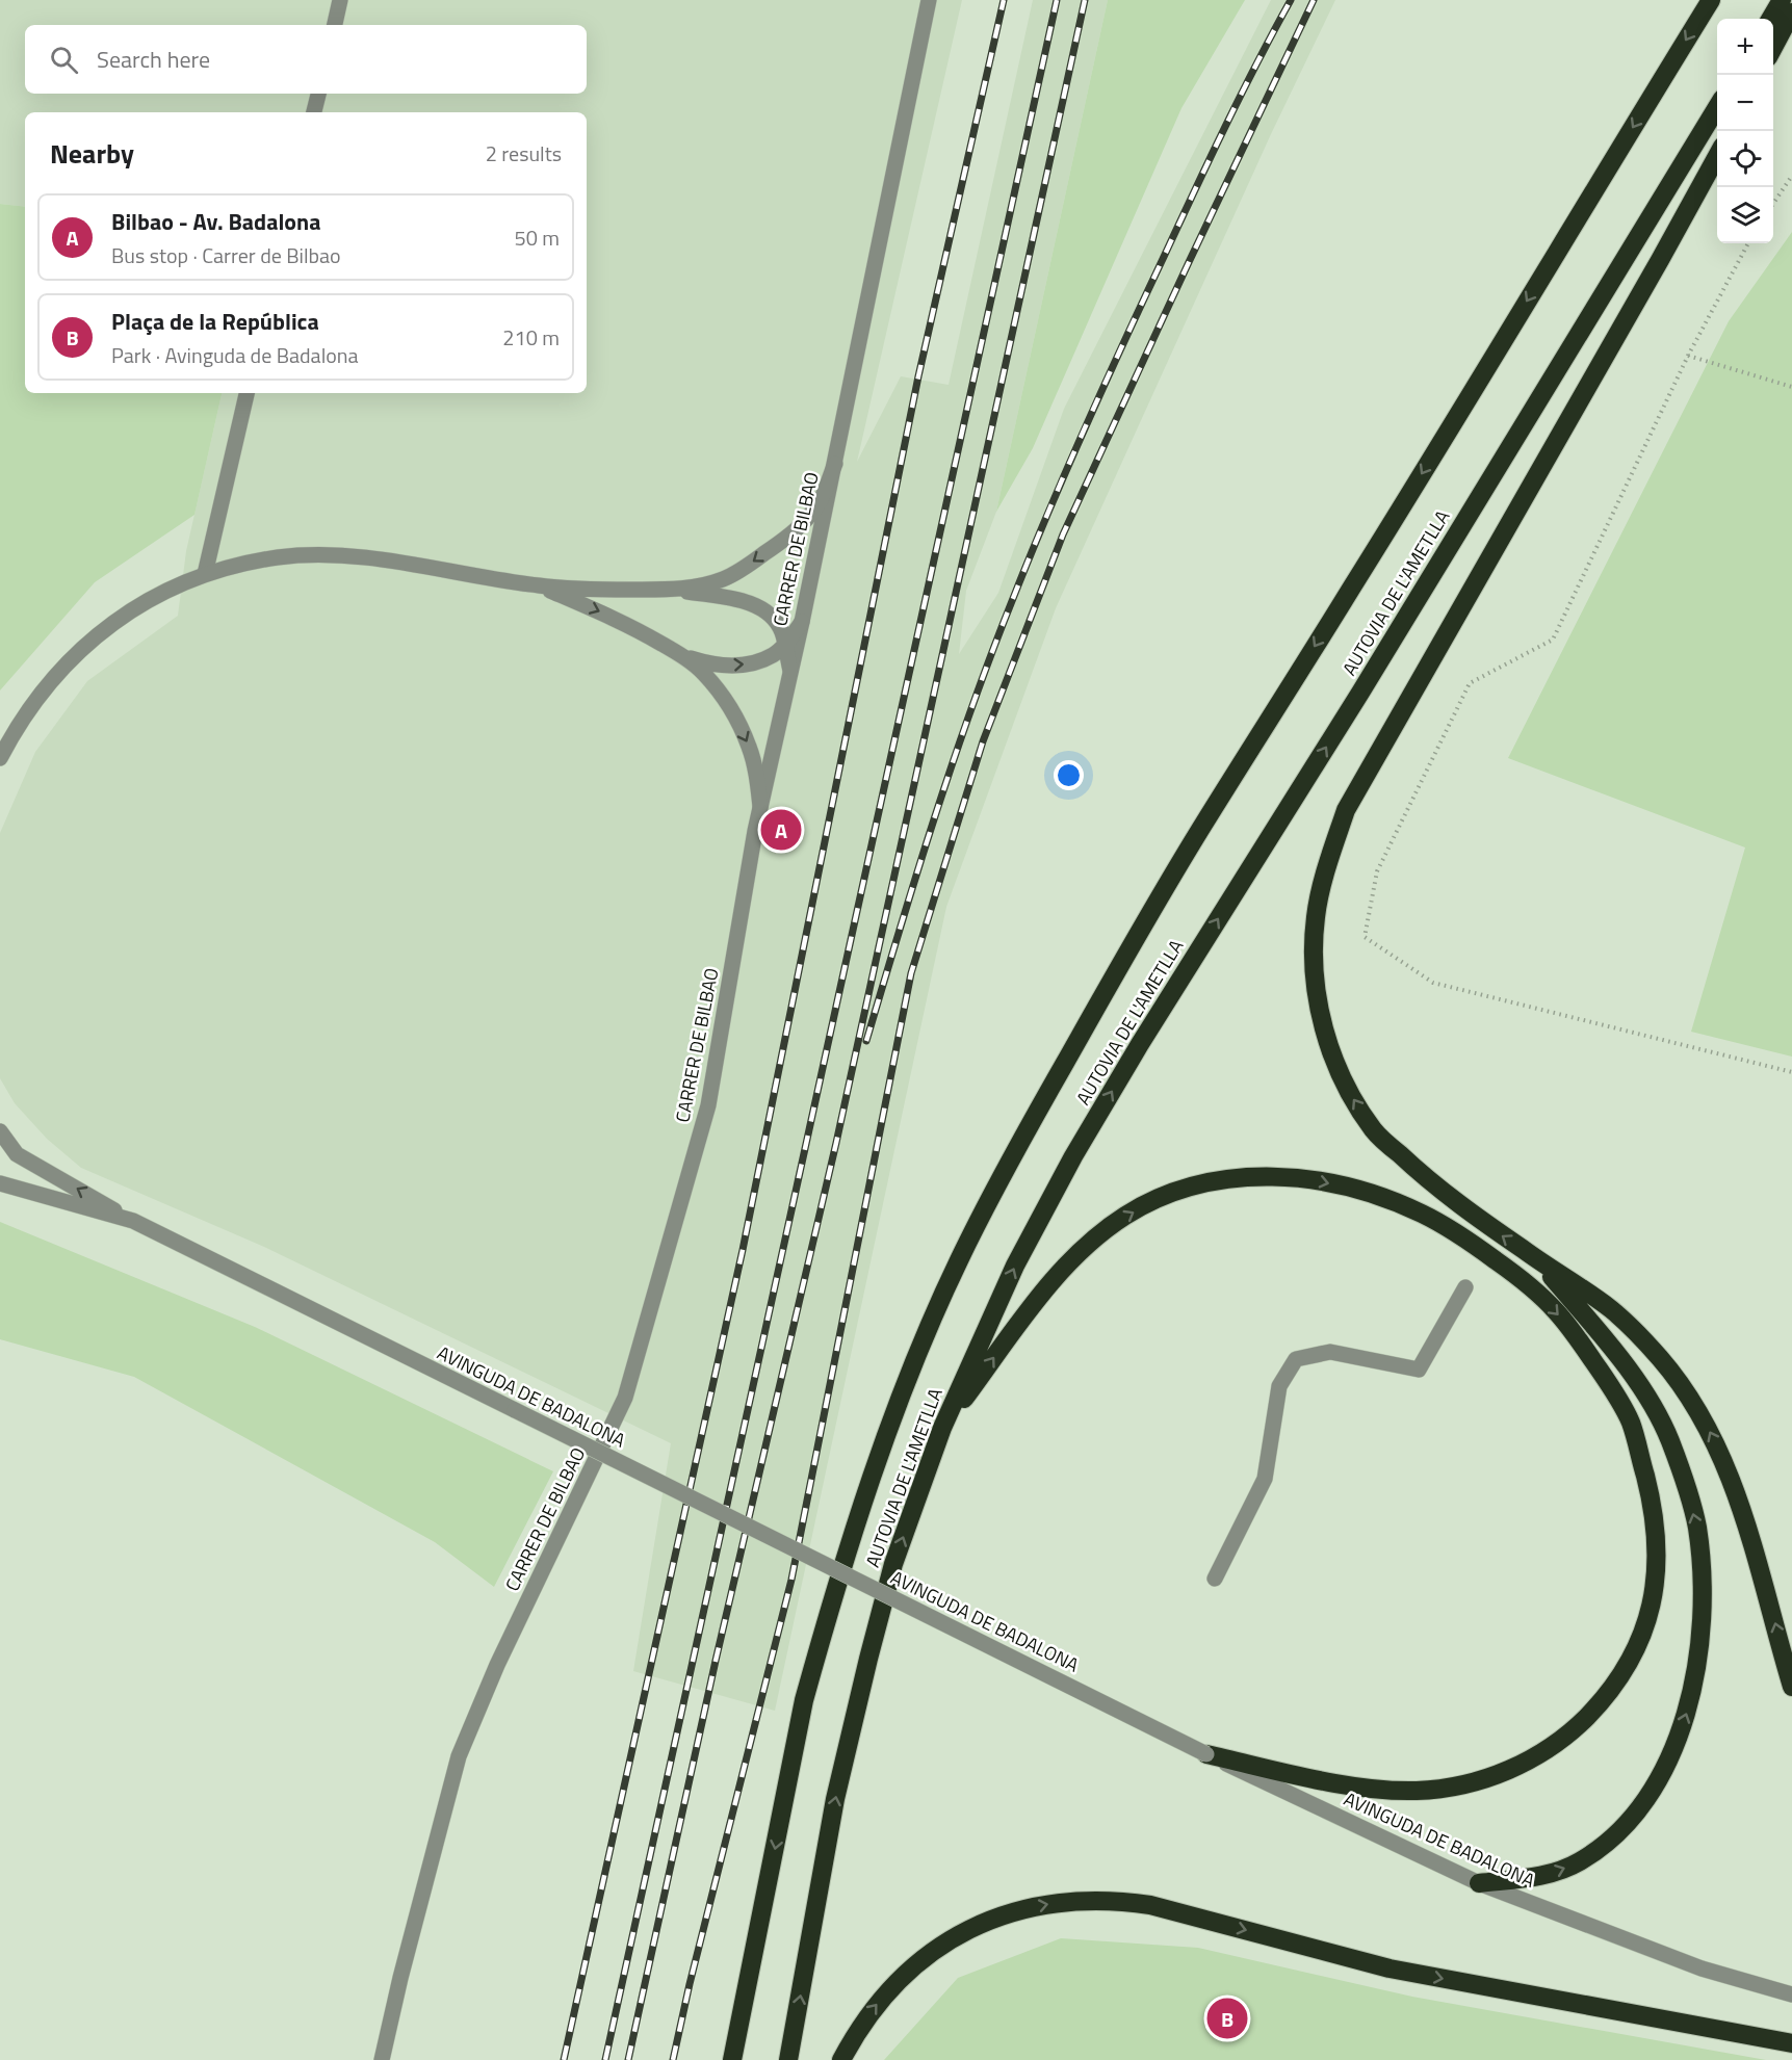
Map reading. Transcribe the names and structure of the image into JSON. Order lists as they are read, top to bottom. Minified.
{"streets":{"highway":["AUTOVIA DE L'AMETLLA"],"street":["CARRER DE BILBAO","AVINGUDA DE BADALONA"]},"page":{"map_buttons":["+","−"],"search":"Search here","heading":["Nearby","2 results"],"list":[{"mark":"A","name":"Bilbao - Av. Badalona","note":"Bus stop · Carrer de Bilbao","value":"50 m"},{"mark":"B","name":"Plaça de la República","note":"Park · Avinguda de Badalona","value":"210 m"}],"pins":["A","B"]}}
